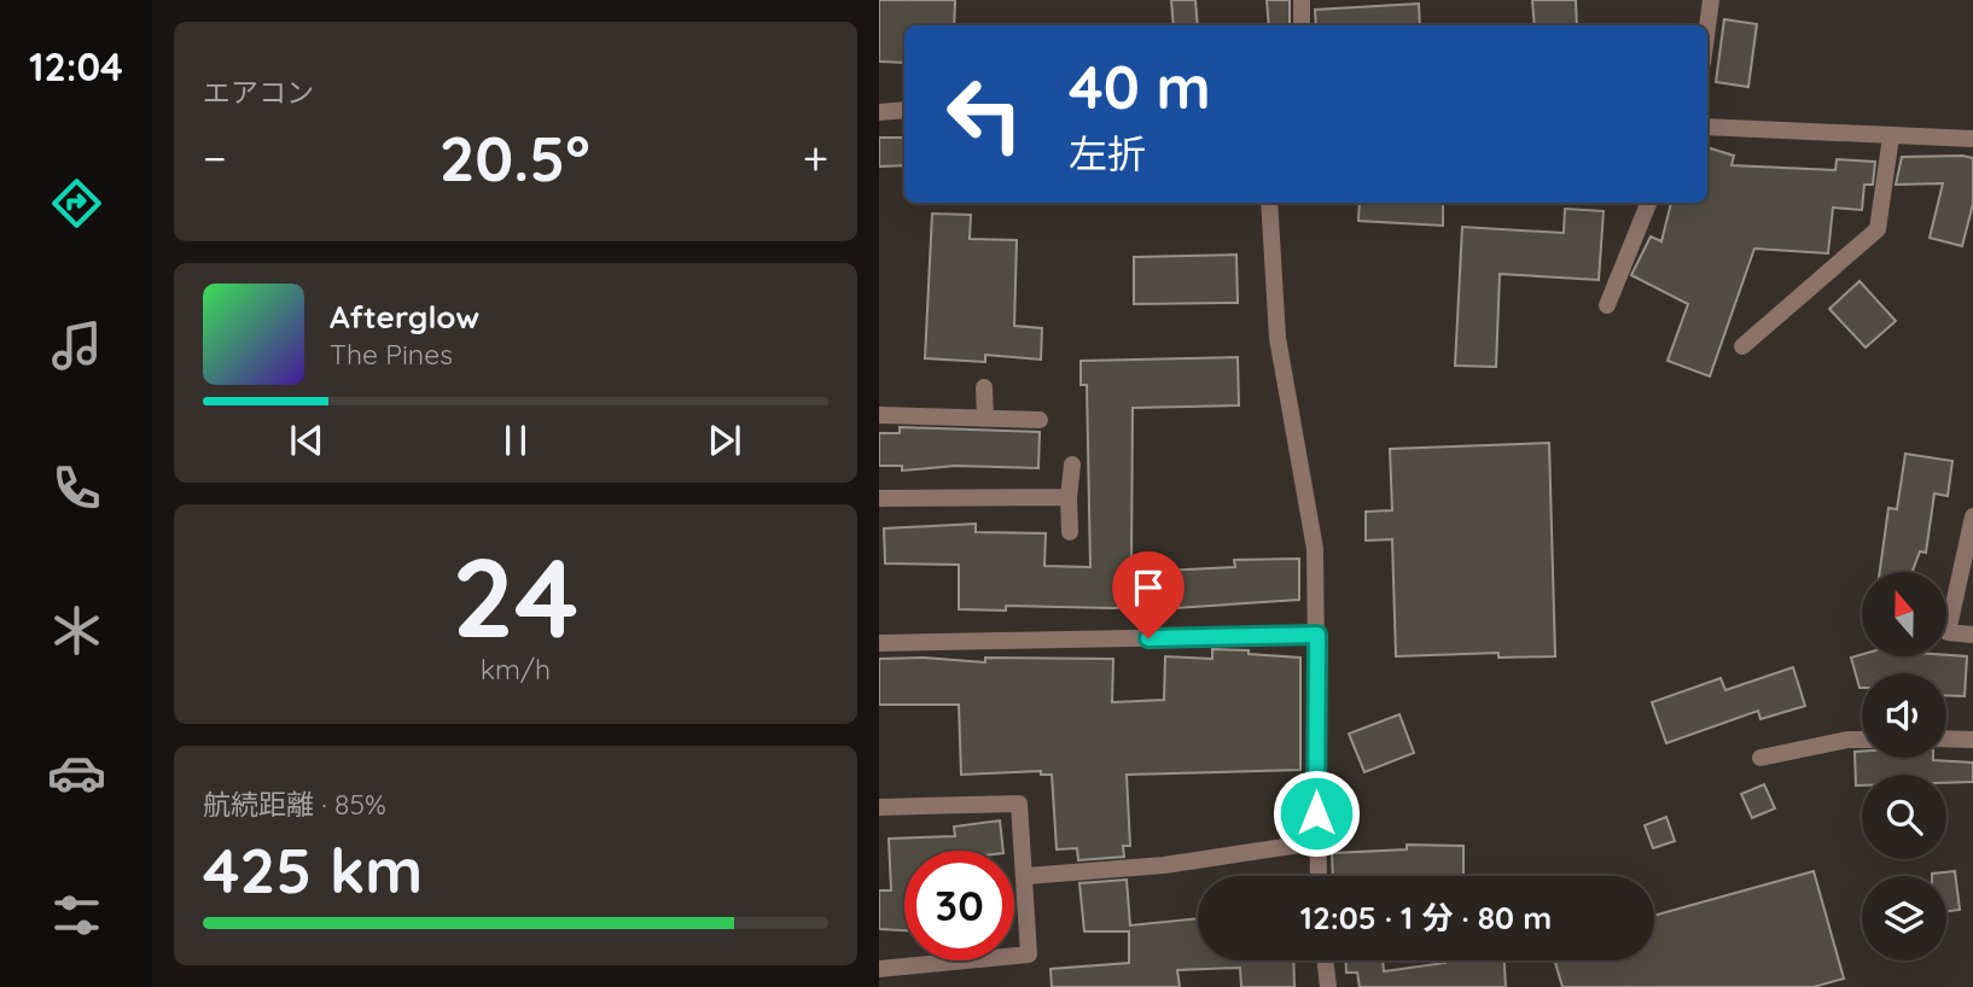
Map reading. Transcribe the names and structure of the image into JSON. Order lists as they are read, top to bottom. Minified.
{"north":"top","page":{"tabs":"12:04","tile":["エアコン",["24","km/h"],["航続距離 · 85%","425 km"]],"turn":["40 m","左折"],"heat":["−","20.5°","+"],"song":["Afterglow","The Pines"],"limit":"30","trip":"12:05 · 1 分 · 80 m"}}
